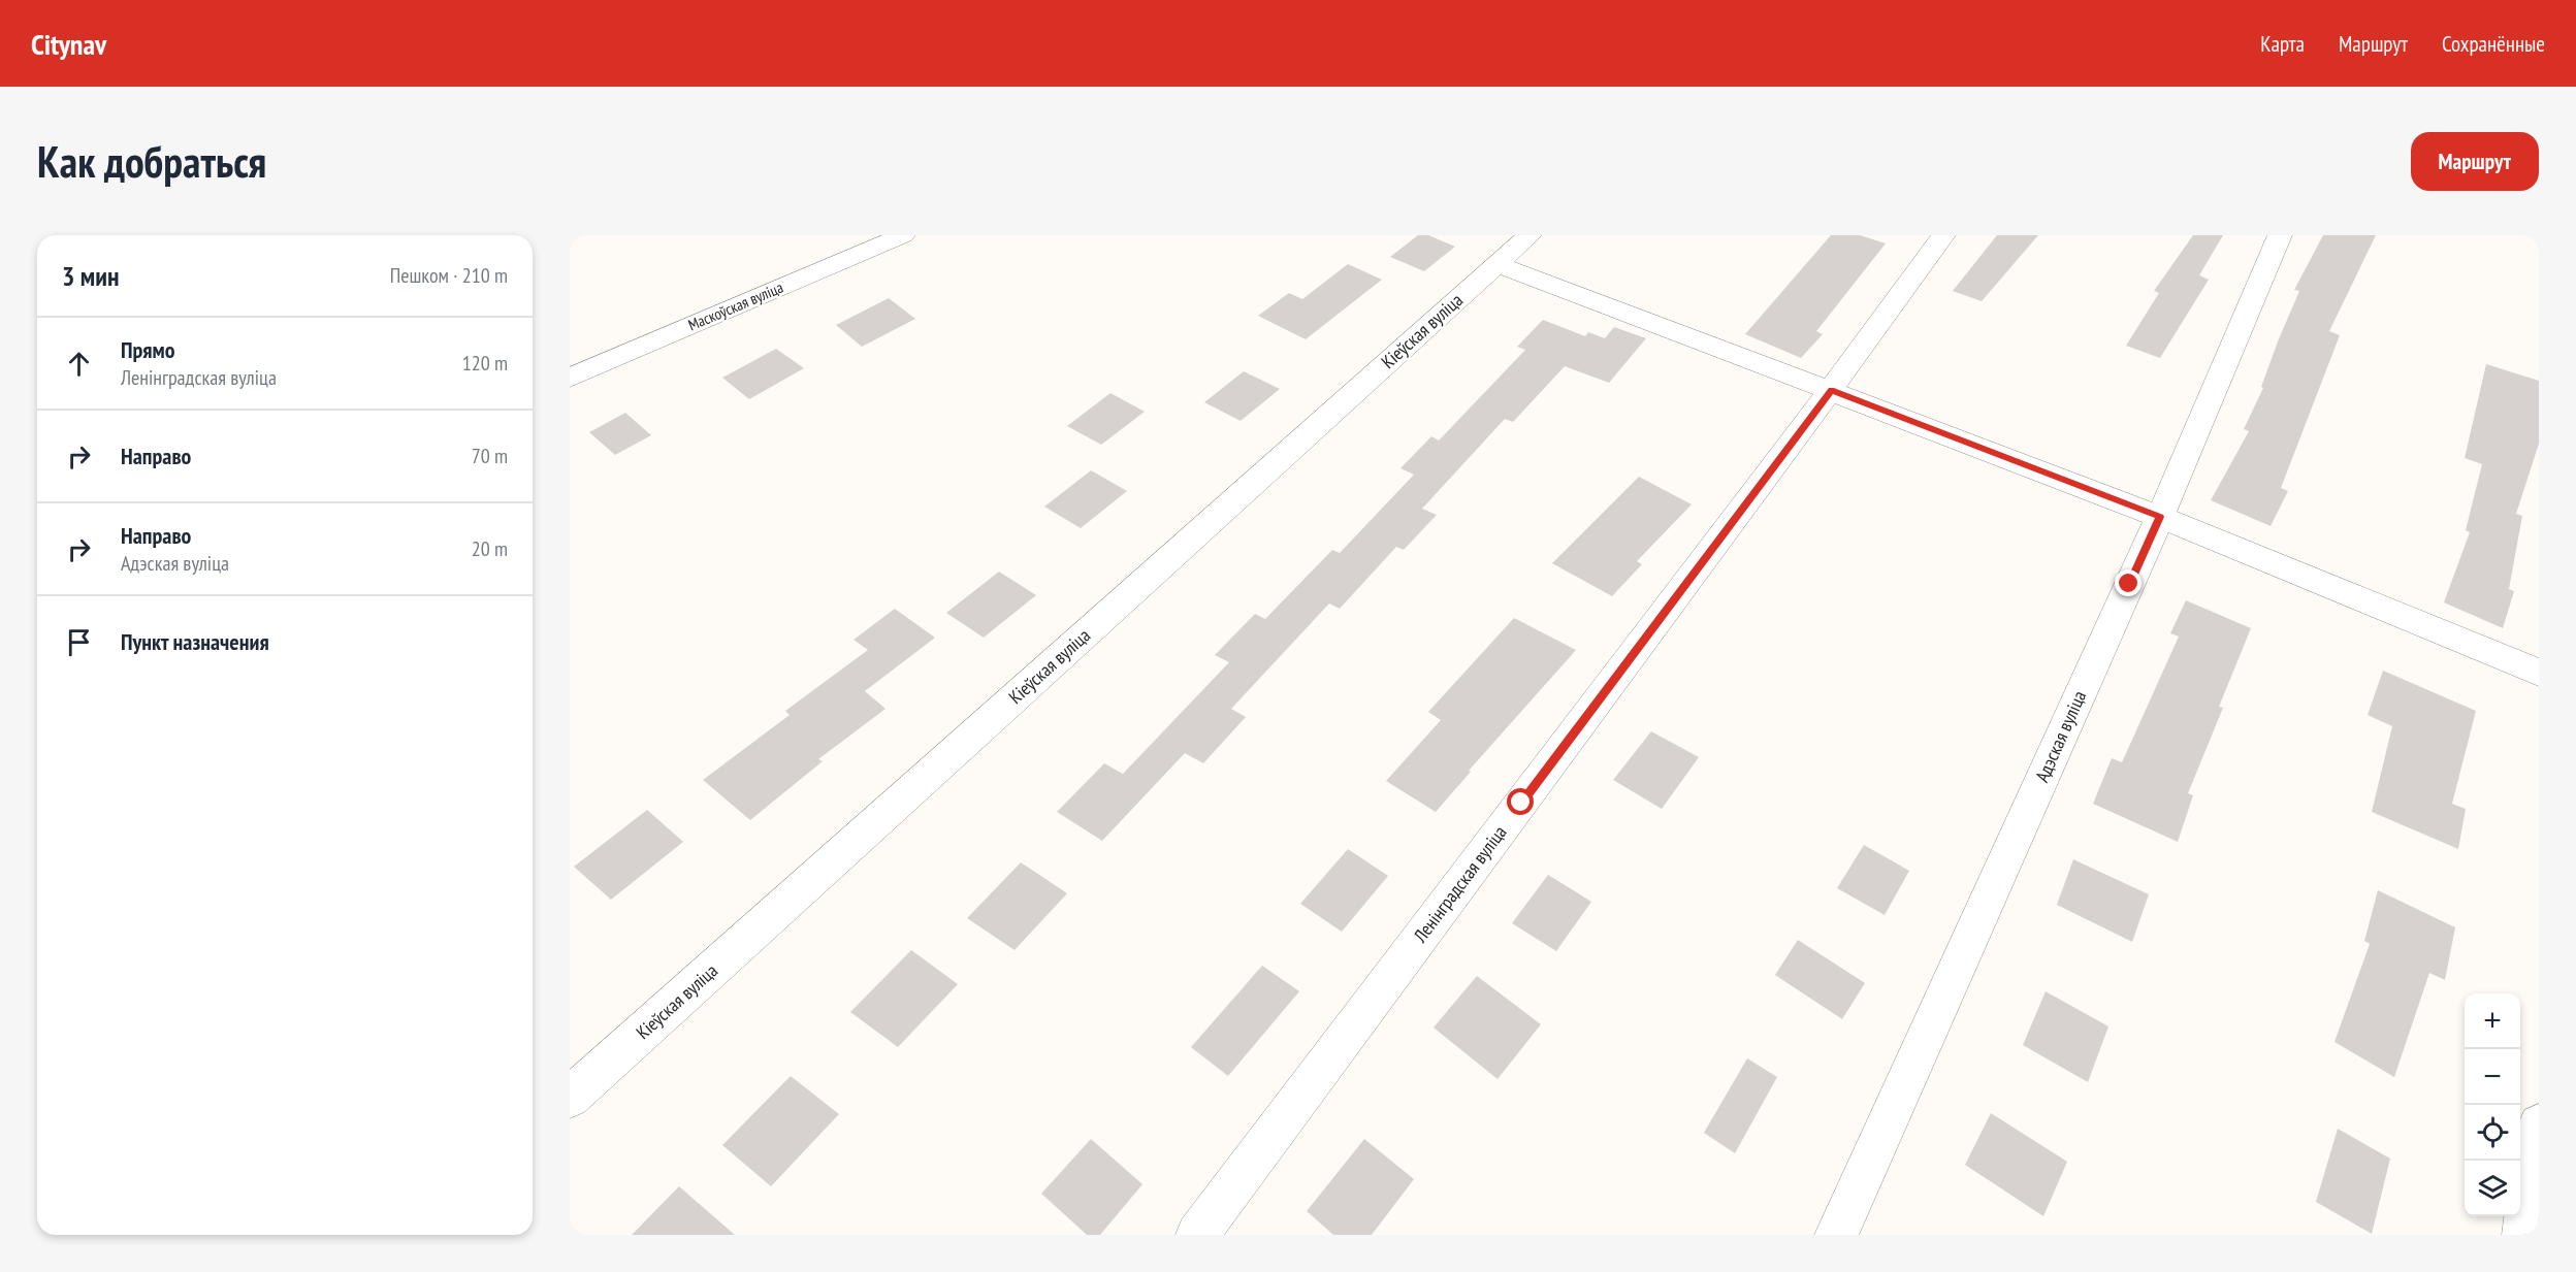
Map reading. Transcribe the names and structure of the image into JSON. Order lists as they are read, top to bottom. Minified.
{"streets":{"street":["Маскоўская вуліца","Кіеўская вуліца","Адэская вуліца","Ленінградская вуліца"]},"page":{"header":"Citynav","nav":["Карта","Маршрут","Сохранённые"],"buttons":"Маршрут","title":"Как добраться","heading":["3 мин","Пешком · 210 m"],"list":[["Прямо","Ленінградская вуліца","120 m"],["Направо","70 m"],["Направо","Адэская вуліца","20 m"],"Пункт назначения"],"map_buttons":["+","−"]}}
